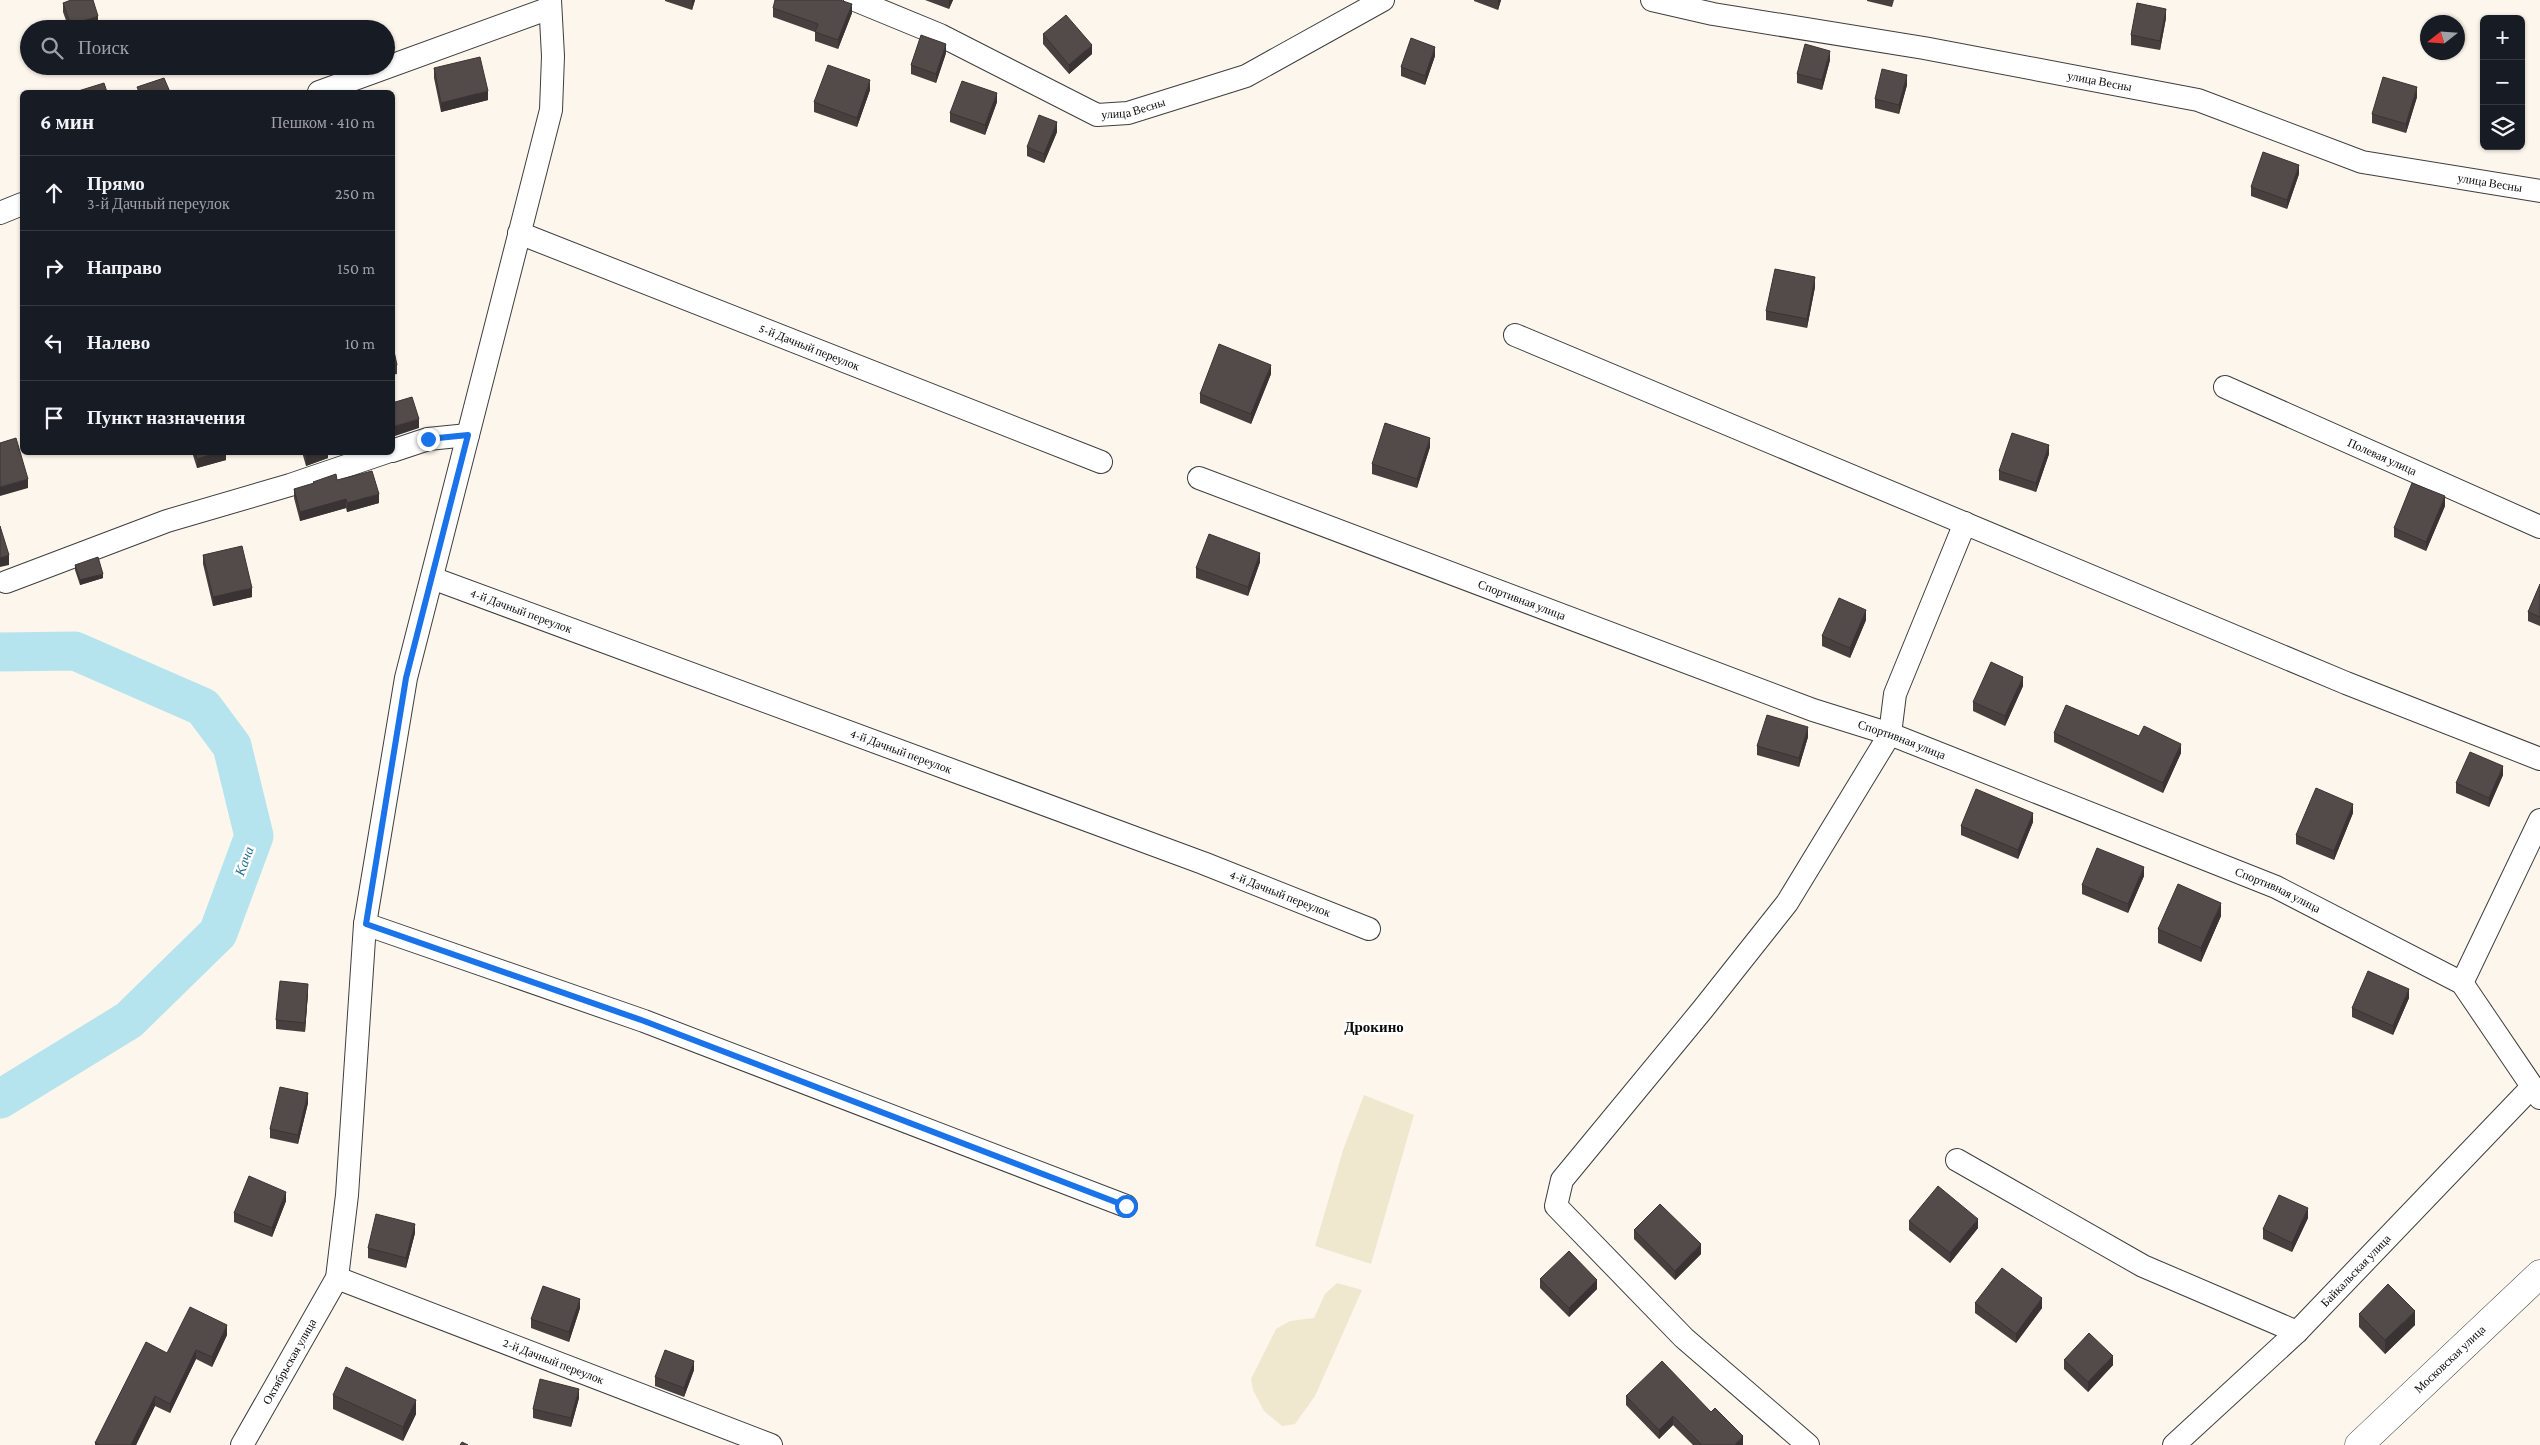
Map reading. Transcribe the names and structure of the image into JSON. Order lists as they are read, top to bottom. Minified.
{"streets":{"street":["улица Весны","5-й Дачный переулок","Полевая улица","Спортивная улица","4-й Дачный переулок","Байкальская улица","Московская улица","Октябрьская улица","2-й Дачный переулок"]},"crossings":[["Спортивная улица","Байкальская улица"],["Октябрьская улица","2-й Дачный переулок"]],"districts":["Дрокино"],"water":["Кача"],"north":"left","page":{"map_buttons":["+","−"],"search":"Поиск","heading":["6 мин","Пешком · 410 m"],"list":[["Прямо","3-й Дачный переулок","250 m"],["Направо","150 m"],["Налево","10 m"],"Пункт назначения"]}}
